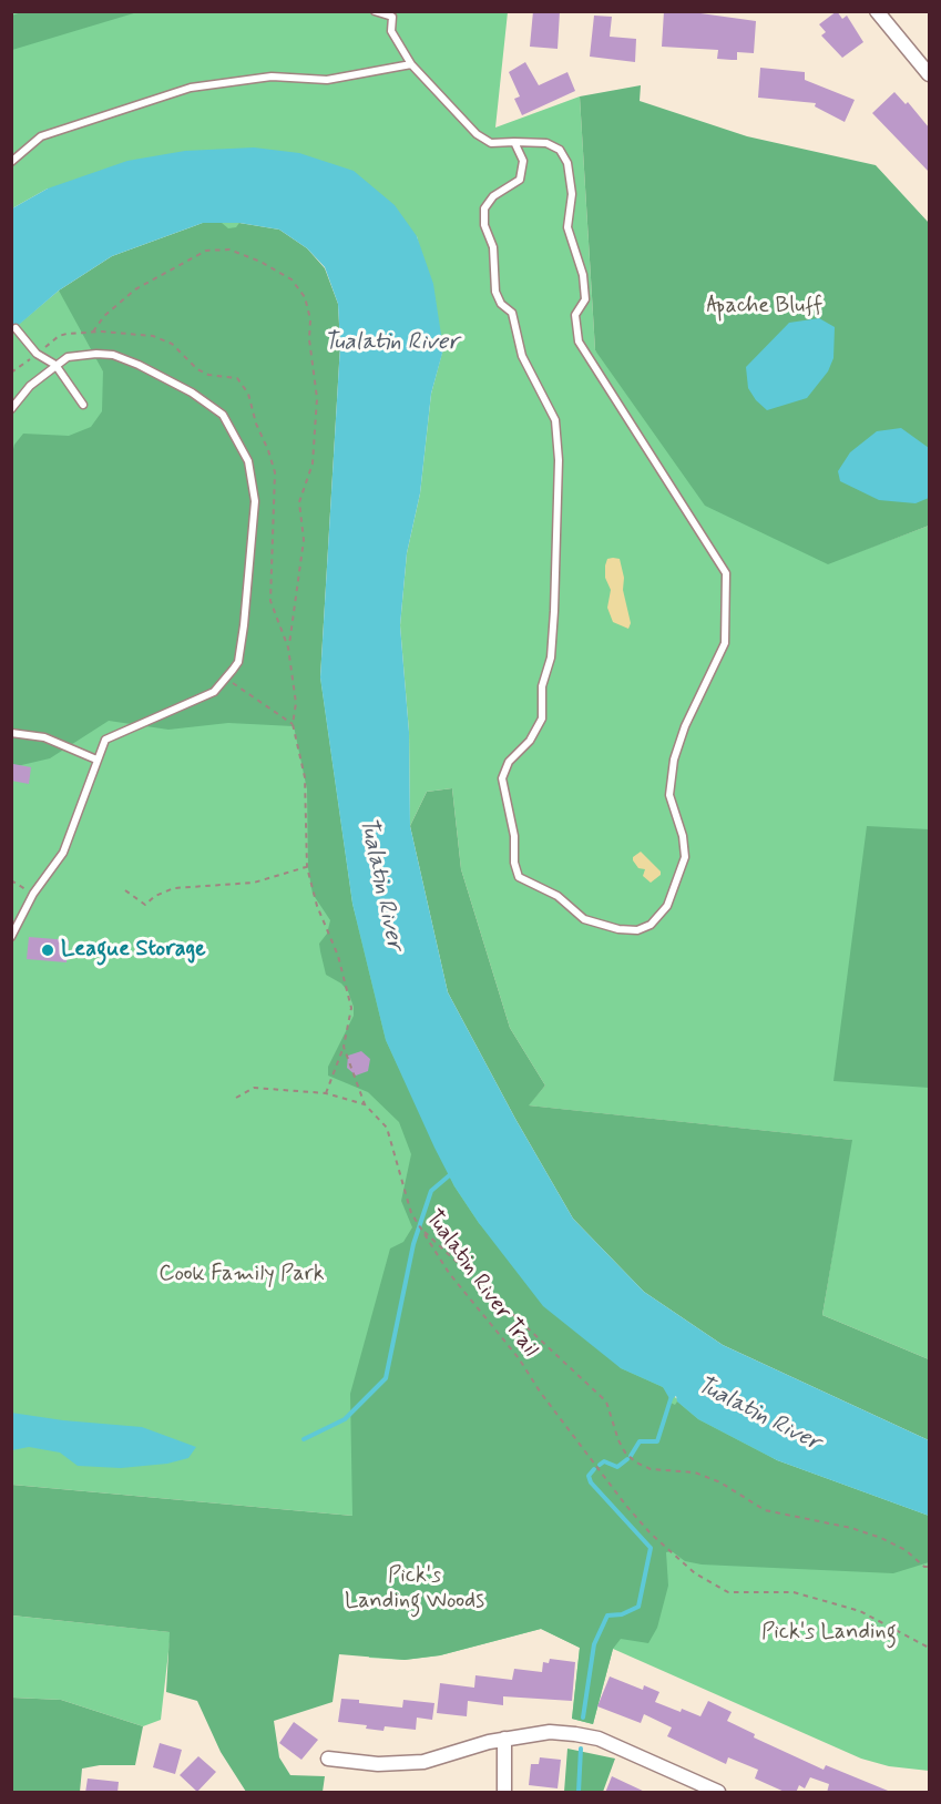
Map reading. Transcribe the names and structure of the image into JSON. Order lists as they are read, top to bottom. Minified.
{"streets":{"path":["Tualatin River Trail"]},"water":["Tualatin River"],"parks":["Apache Bluff","Cook Family Park","Pick's Landing Woods","Pick's Landing"],"places":["League Storage"]}
